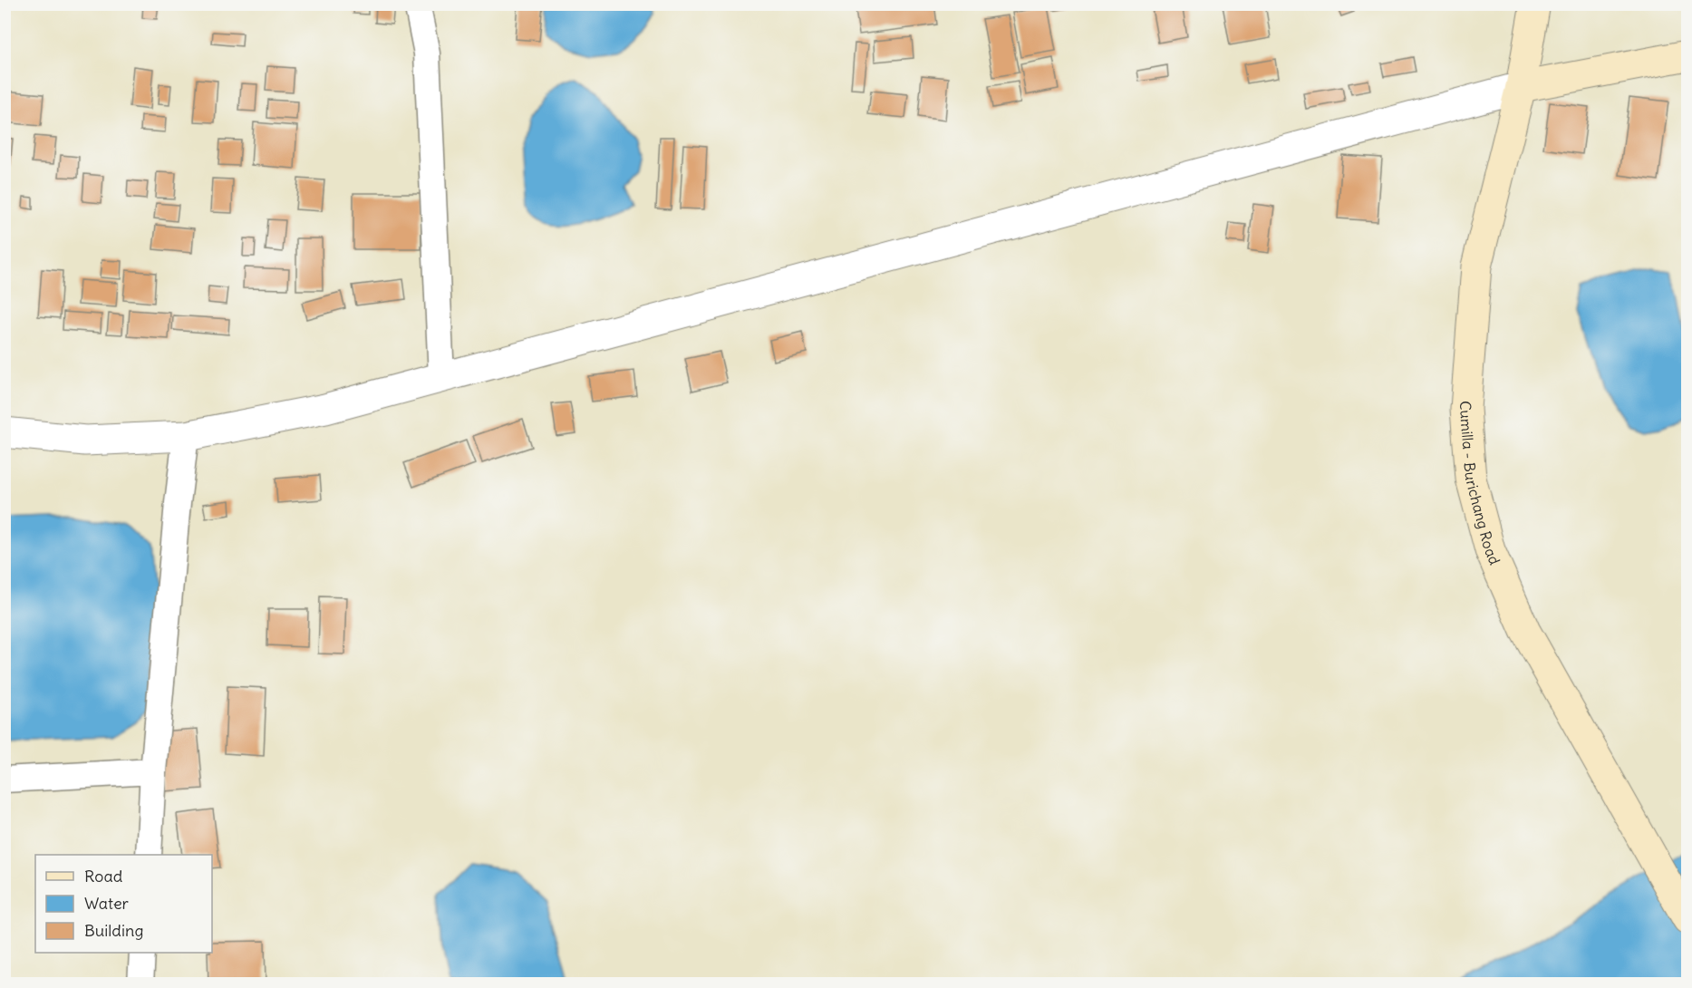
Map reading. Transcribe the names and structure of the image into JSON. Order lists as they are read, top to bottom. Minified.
{"streets":{"main road":["Cumilla - Burichang Road"]},"legend":["Road","Water","Building"]}
